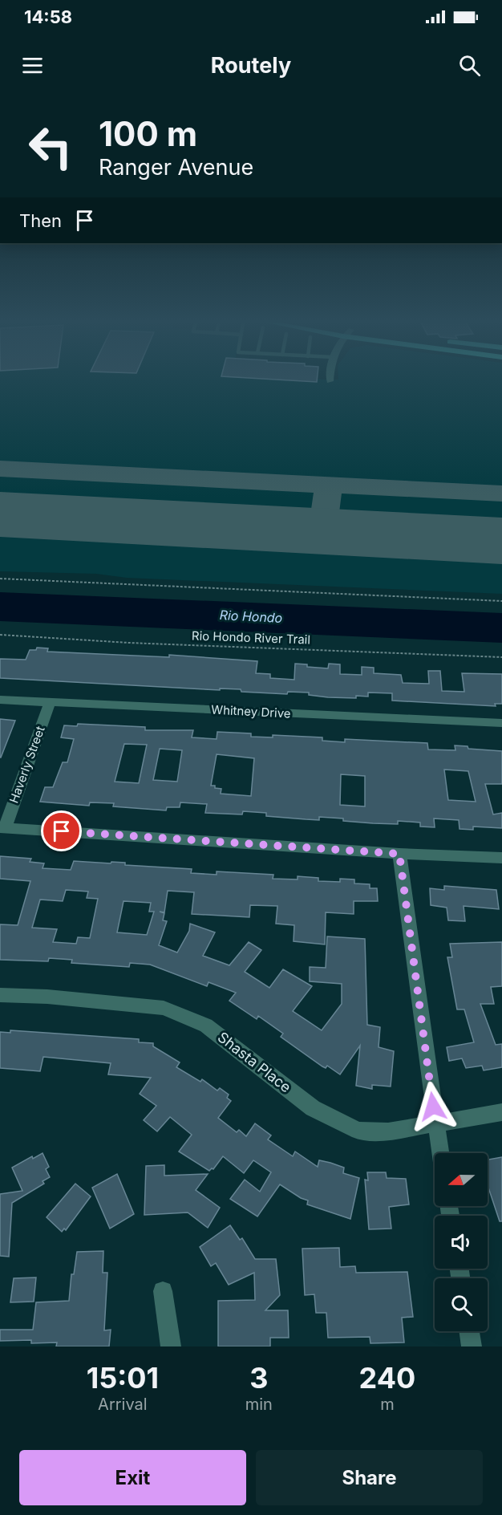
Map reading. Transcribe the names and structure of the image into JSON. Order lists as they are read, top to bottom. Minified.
{"streets":{"street":["Whitney Drive","Haverly Street","Shasta Place"],"path":["Rio Hondo River Trail"]},"crossings":[["Whitney Drive","Haverly Street"]],"water":["Rio Hondo"],"north":"left","page":{"status":"14:58","header":"Routely","turn":["100 m","Ranger Avenue"],"then":"Then","eta":["15:01","Arrival","3","min","240","m"],"buttons":["Exit","Share"]}}
